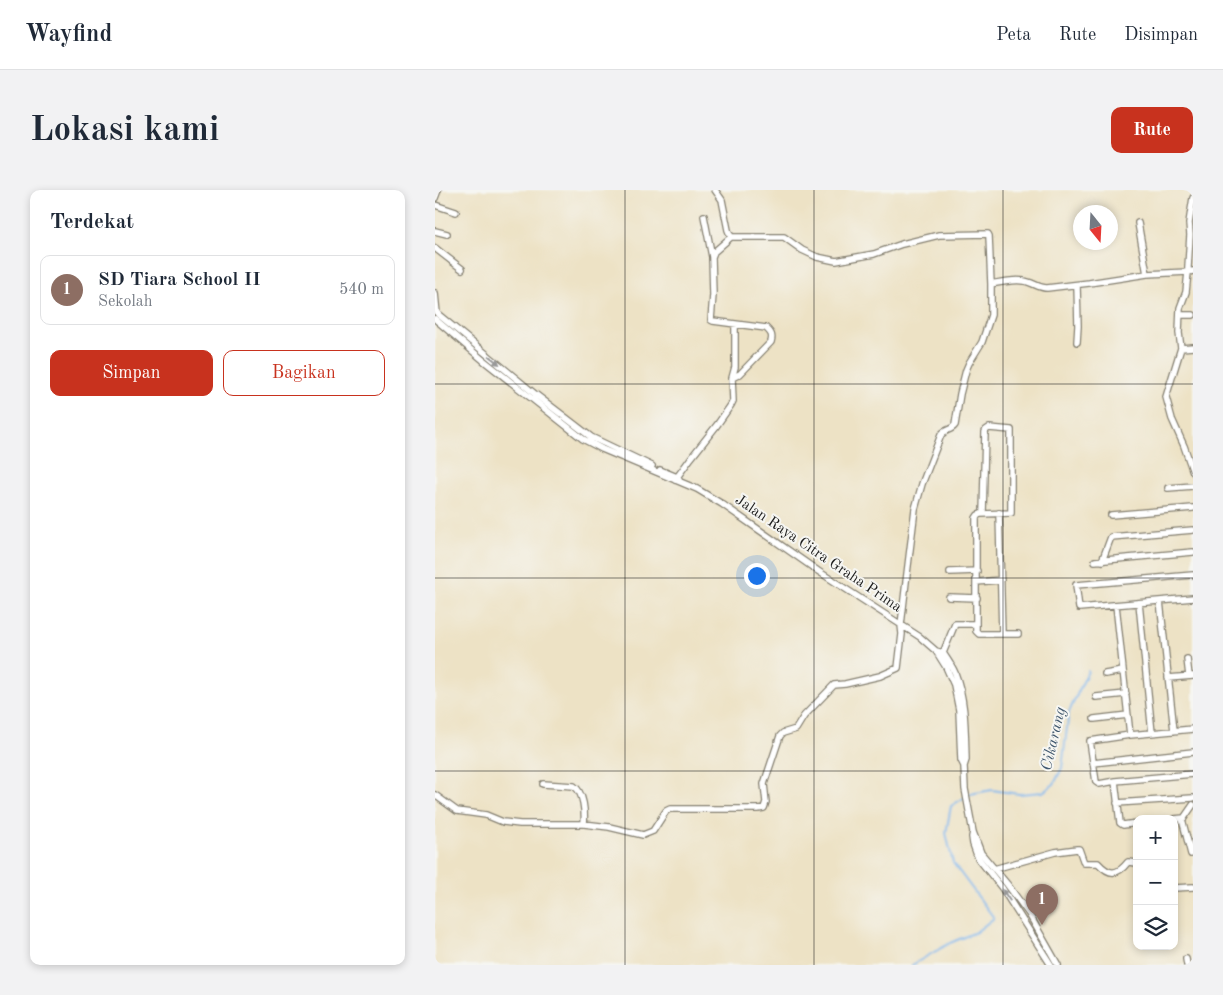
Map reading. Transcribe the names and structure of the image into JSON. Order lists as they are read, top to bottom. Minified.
{"streets":{"street":["Jalan Raya Citra Graha Prima"]},"water":["Cikarang"],"north":"bottom","page":{"header":"Wayfind","nav":["Peta","Rute","Disimpan"],"buttons":["Rute",["Simpan","Bagikan"]],"title":"Lokasi kami","heading":"Terdekat","list":[{"mark":"1","name":"SD Tiara School II","note":"Sekolah","value":"540 m"}],"map_buttons":["+","−"],"pins":"1"}}
